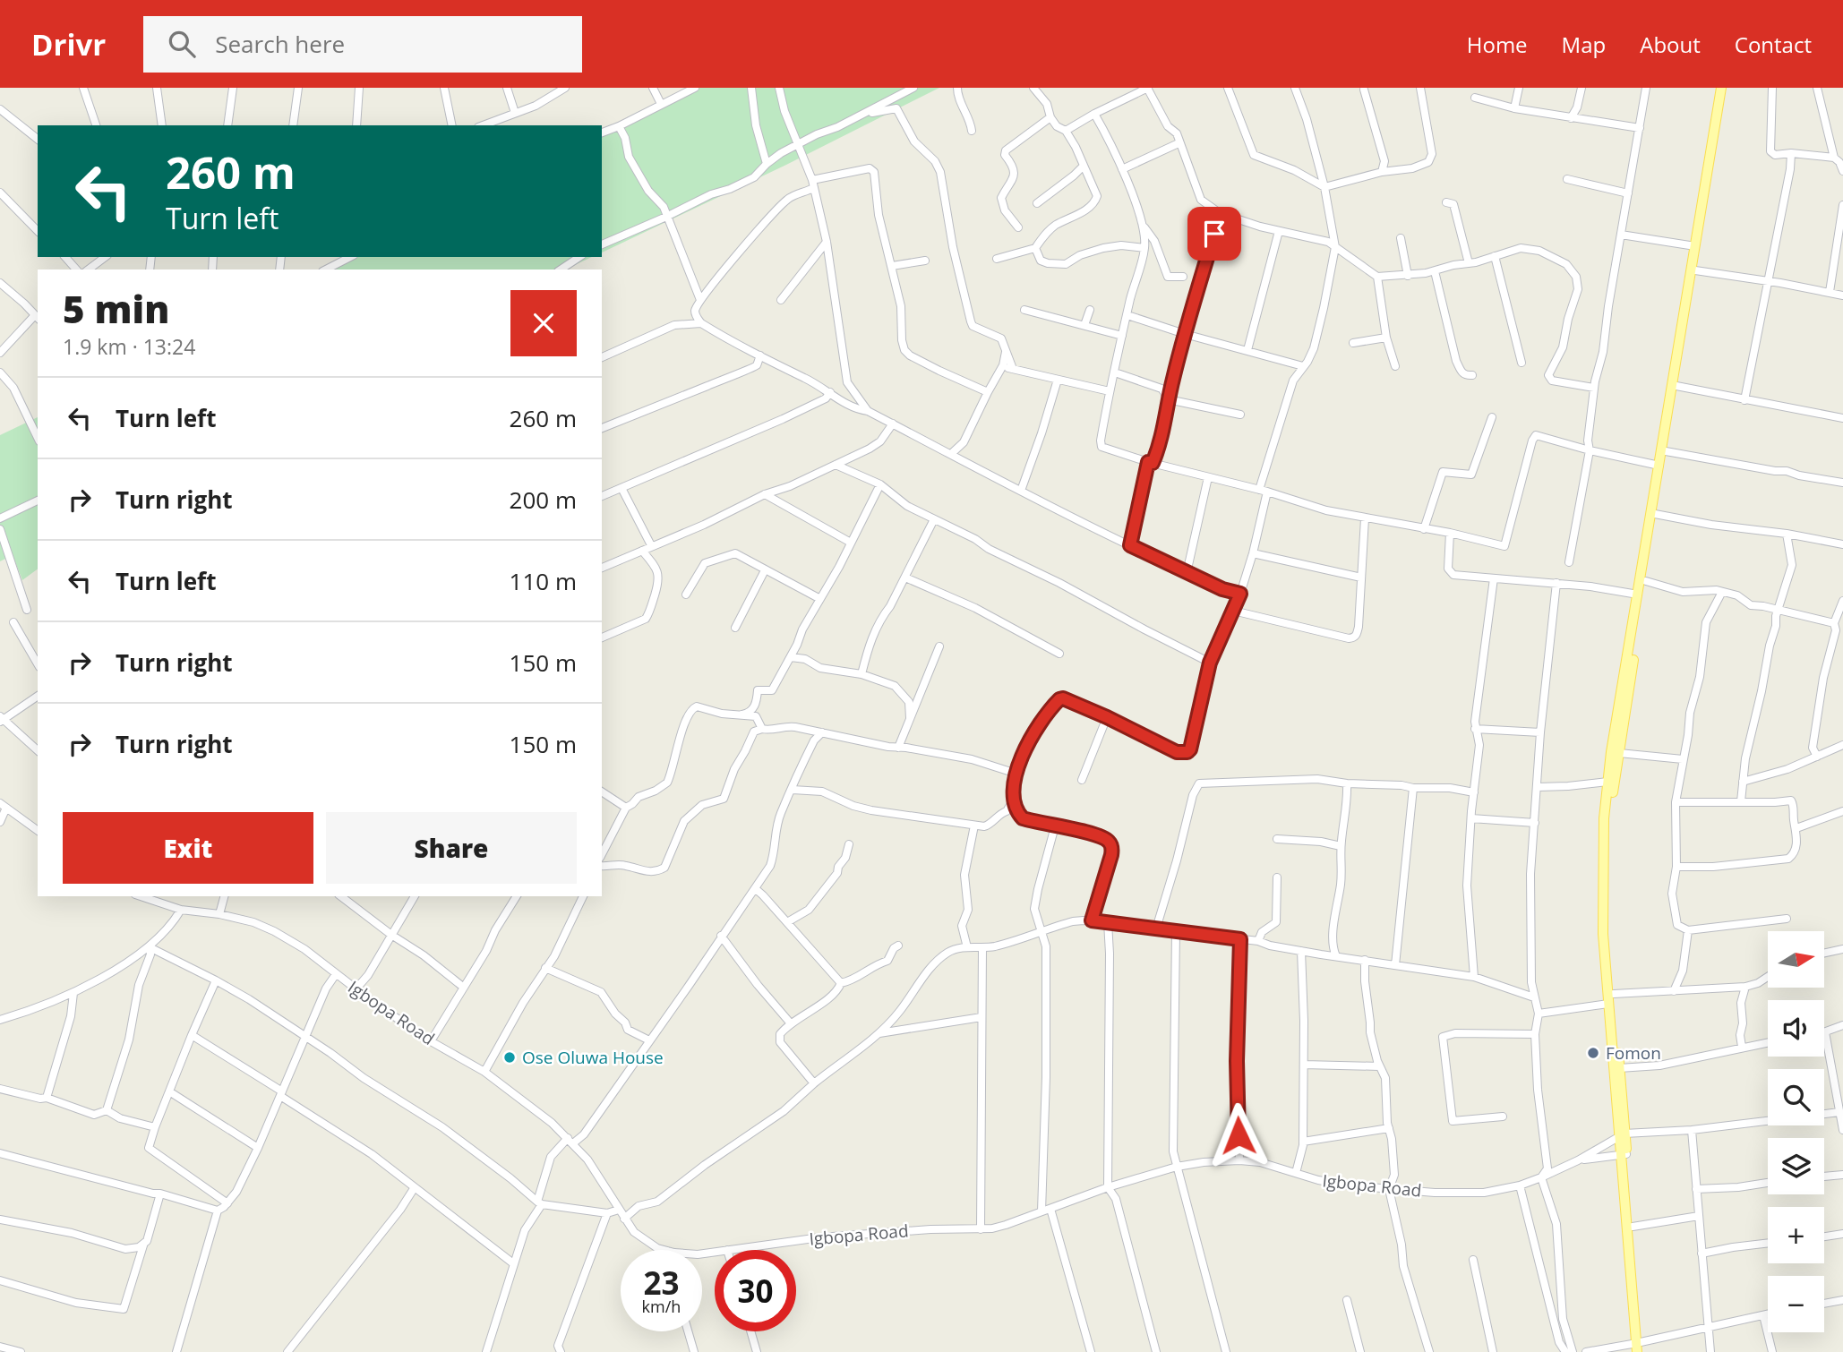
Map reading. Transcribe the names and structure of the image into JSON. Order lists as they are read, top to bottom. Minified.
{"streets":{"street":["Igbopa Road"]},"places":["Fomon","Ose Oluwa House"],"north":"right","page":{"header":"Drivr","search":"Search here","nav":["Home","Map","About","Contact"],"turn":["260 m","Turn left"],"heading":["5 min","1.9 km · 13:24"],"list":[{"name":"Turn left","value":"260 m"},{"name":"Turn right","value":"200 m"},{"name":"Turn left","value":"110 m"},{"name":"Turn right","value":"150 m"},{"name":"Turn right","value":"150 m"}],"buttons":["Exit","Share"],"map_buttons":["+","−"],"speed":"23 km/h","limit":"30"}}
